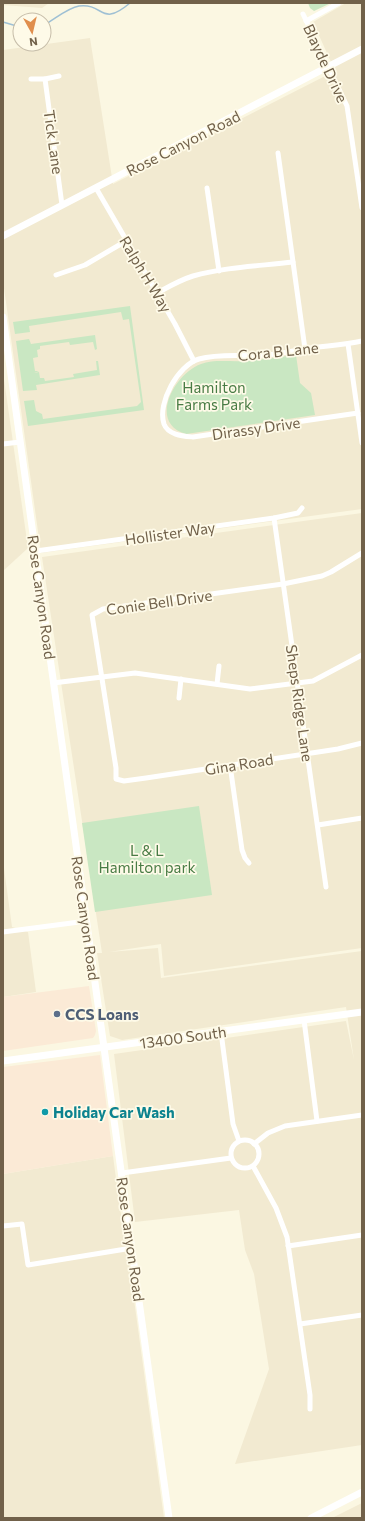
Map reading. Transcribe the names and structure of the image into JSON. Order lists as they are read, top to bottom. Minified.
{"streets":{"street":["Blayde Drive","Tick Lane","Rose Canyon Road","Ralph H Way","Cora B Lane","Dirassy Drive","Hollister Way","Conie Bell Drive","Sheps Ridge Lane","Gina Road","13400 South"]},"crossings":[["Blayde Drive","Rose Canyon Road"],["Tick Lane","Rose Canyon Road"],["Rose Canyon Road","Ralph H Way"],["Rose Canyon Road","Hollister Way"],["Rose Canyon Road","13400 South"],["Ralph H Way","Cora B Lane"],["Ralph H Way","Dirassy Drive"],["Cora B Lane","Dirassy Drive"],["Hollister Way","Sheps Ridge Lane"],["Conie Bell Drive","Sheps Ridge Lane"],["Conie Bell Drive","Gina Road"],["Sheps Ridge Lane","Gina Road"]],"parks":["Hamilton Farms Park","L & L Hamilton park"],"places":["CCS Loans","Holiday Car Wash"],"north":"bottom"}
